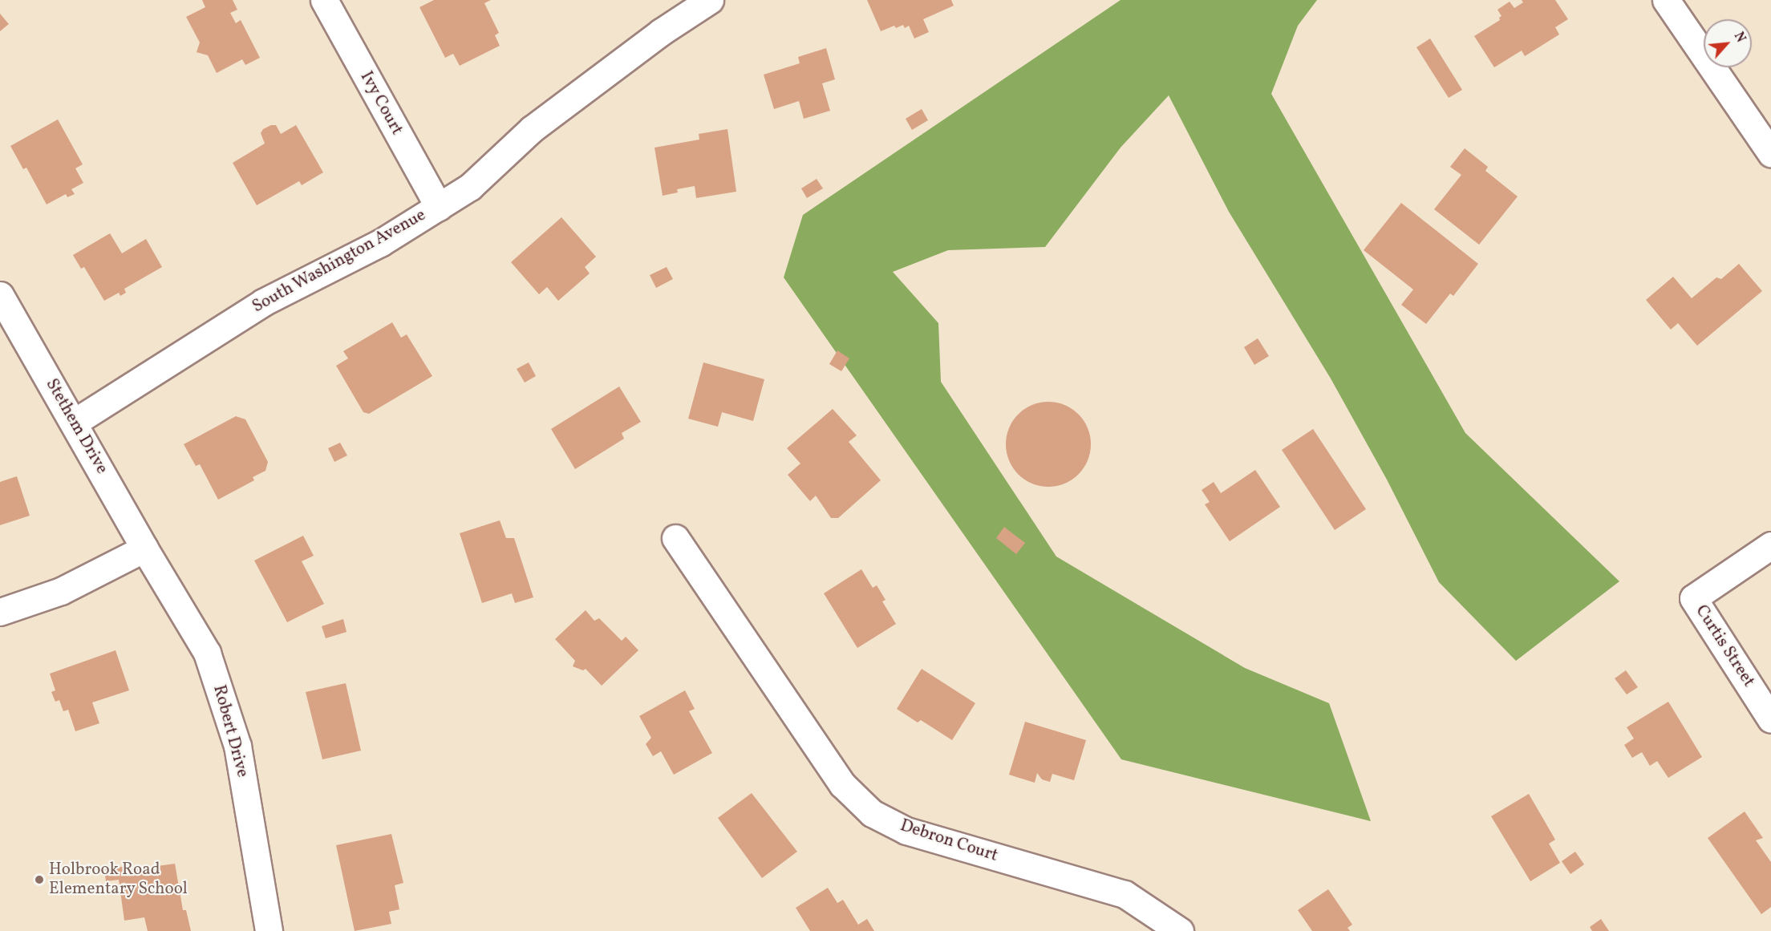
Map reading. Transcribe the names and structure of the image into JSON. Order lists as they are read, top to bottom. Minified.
{"streets":{"street":["Ivy Court","South Washington Avenue","Stethem Drive","Curtis Street","Robert Drive","Debron Court"]},"crossings":[["Ivy Court","South Washington Avenue"],["South Washington Avenue","Stethem Drive"],["Stethem Drive","Robert Drive"]],"places":["Holbrook Road Elementary School"],"north":"top right"}
